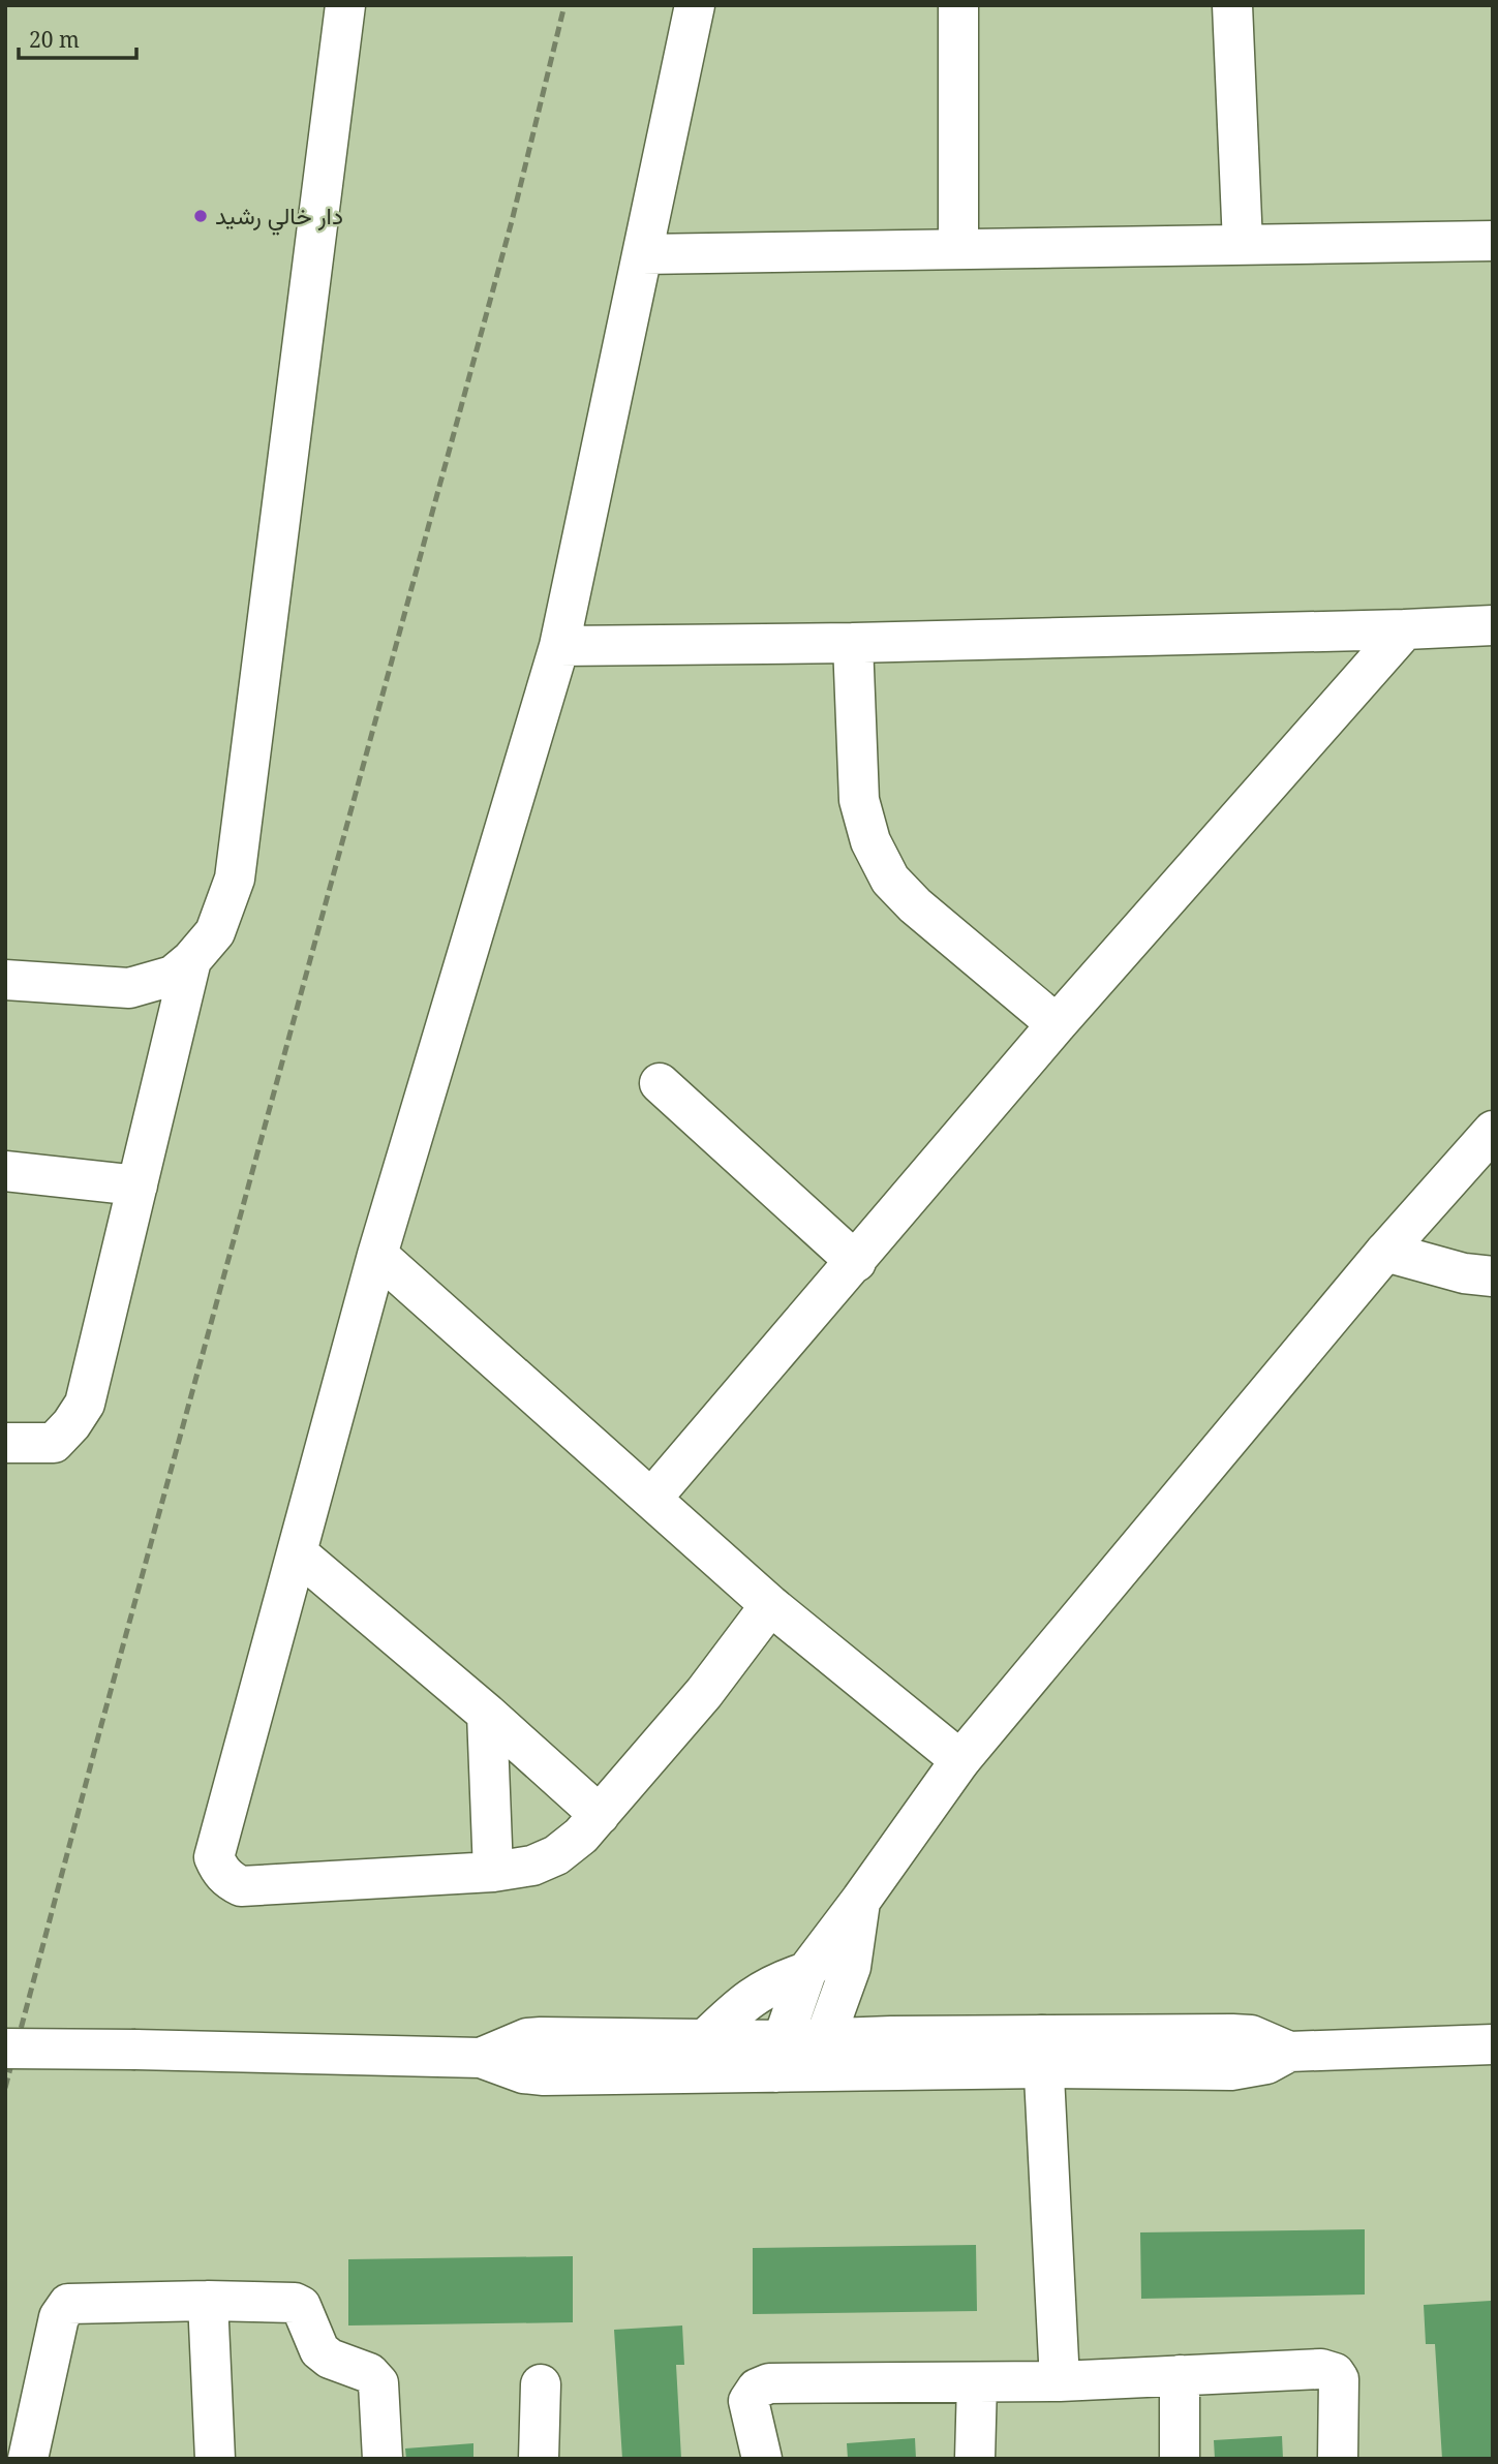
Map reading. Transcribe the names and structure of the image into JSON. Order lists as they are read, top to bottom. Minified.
{"places":["دار خالي رشيد"],"scale_bar":"20 m"}
